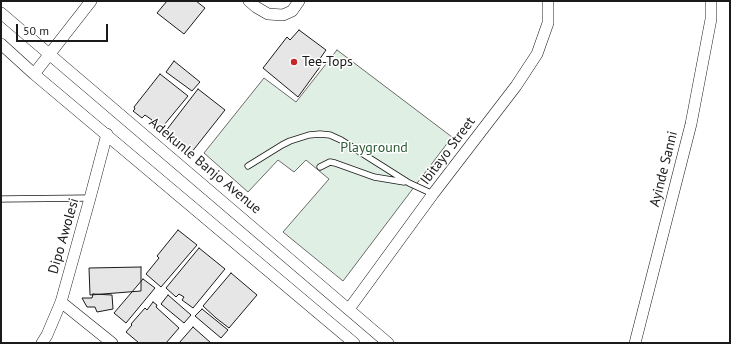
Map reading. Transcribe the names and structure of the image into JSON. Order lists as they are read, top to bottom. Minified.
{"streets":{"street":["Ibitayo Street","Adekunle Banjo Avenue","Ayinde Sanni","Dipo Awolesi"]},"crossings":[["Ibitayo Street","Adekunle Banjo Avenue"]],"parks":["Playground"],"places":["Tee-Tops"],"scale_bar":"50 m"}
